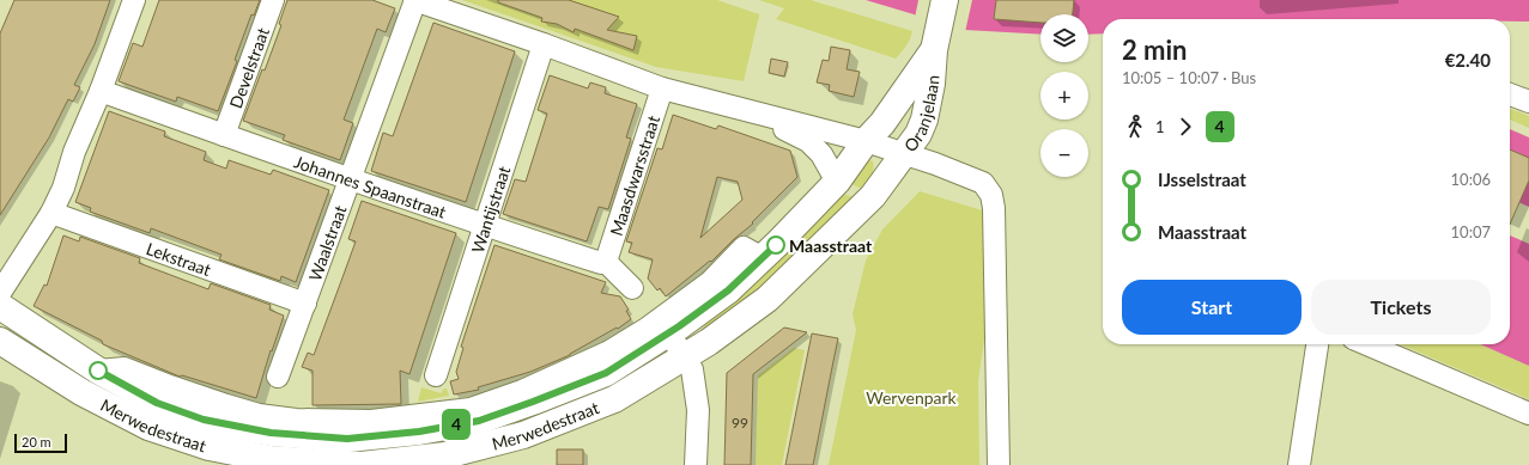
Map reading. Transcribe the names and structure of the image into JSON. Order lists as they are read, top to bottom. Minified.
{"streets":{"main road":["Oranjelaan","Merwedestraat"],"street":["Develstraat","Maasdwarsstraat","Johannes Spaanstraat","Wantijstraat","Waalstraat","Lekstraat"]},"crossings":[["Develstraat","Johannes Spaanstraat"],["Oranjelaan","Merwedestraat"],["Maasdwarsstraat","Johannes Spaanstraat"],["Johannes Spaanstraat","Wantijstraat"],["Johannes Spaanstraat","Waalstraat"],["Waalstraat","Lekstraat"]],"parks":["Wervenpark"],"places":["Maasstraat"],"lines":["bus line 4"],"house_numbers":["99"],"scale_bar":"20 m","page":{"on_map":"4","map_buttons":["+","−"],"heading":["2 min","10:05 – 10:07 · Bus","€2.40"],"legs":["1","4"],"list":[{"name":"IJsselstraat","value":"10:06"},{"name":"Maasstraat","value":"10:07"}],"buttons":["Start","Tickets"],"scale":"20 m"}}
